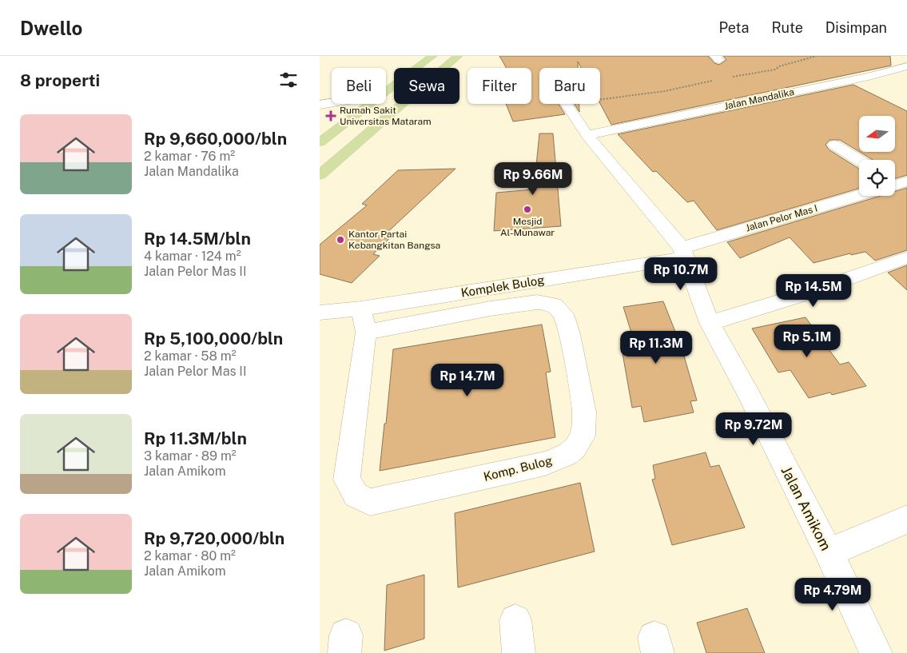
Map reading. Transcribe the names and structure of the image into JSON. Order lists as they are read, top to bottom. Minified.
{"streets":{"street":["Jalan Mandalika","Jalan Pelor Mas I","Komplek Bulog","Komp. Bulog","Jalan Amikom"]},"crossings":[["Jalan Mandalika","Jalan Amikom"],["Jalan Pelor Mas I","Komplek Bulog"],["Jalan Pelor Mas I","Jalan Amikom"],["Komplek Bulog","Komp. Bulog"],["Komplek Bulog","Jalan Amikom"]],"places":{"health":["Rumah Sakit Universitas Mataram"],"other":["Mesjid Al-Munawar","Kantor Partai Kebangkitan Bangsa"]},"north":"left","page":{"header":"Dwello","nav":["Peta","Rute","Disimpan"],"heading":"8 properti","chip":["Beli","Sewa","Filter","Baru"],"list":[{"name":"Rp 9,660,000/bln","note":"2 kamar · 76 m² · Jalan Mandalika"},{"name":"Rp 14.5M/bln","note":"4 kamar · 124 m² · Jalan Pelor Mas II"},{"name":"Rp 5,100,000/bln","note":"2 kamar · 58 m² · Jalan Pelor Mas II"},{"name":"Rp 11.3M/bln","note":"3 kamar · 89 m² · Jalan Amikom"},{"name":"Rp 9,720,000/bln","note":"2 kamar · 80 m² · Jalan Amikom"}],"price":["Rp 9.66M","Rp 10.7M","Rp 14.5M","Rp 5.1M","Rp 11.3M","Rp 14.7M","Rp 9.72M","Rp 4.79M"]}}
